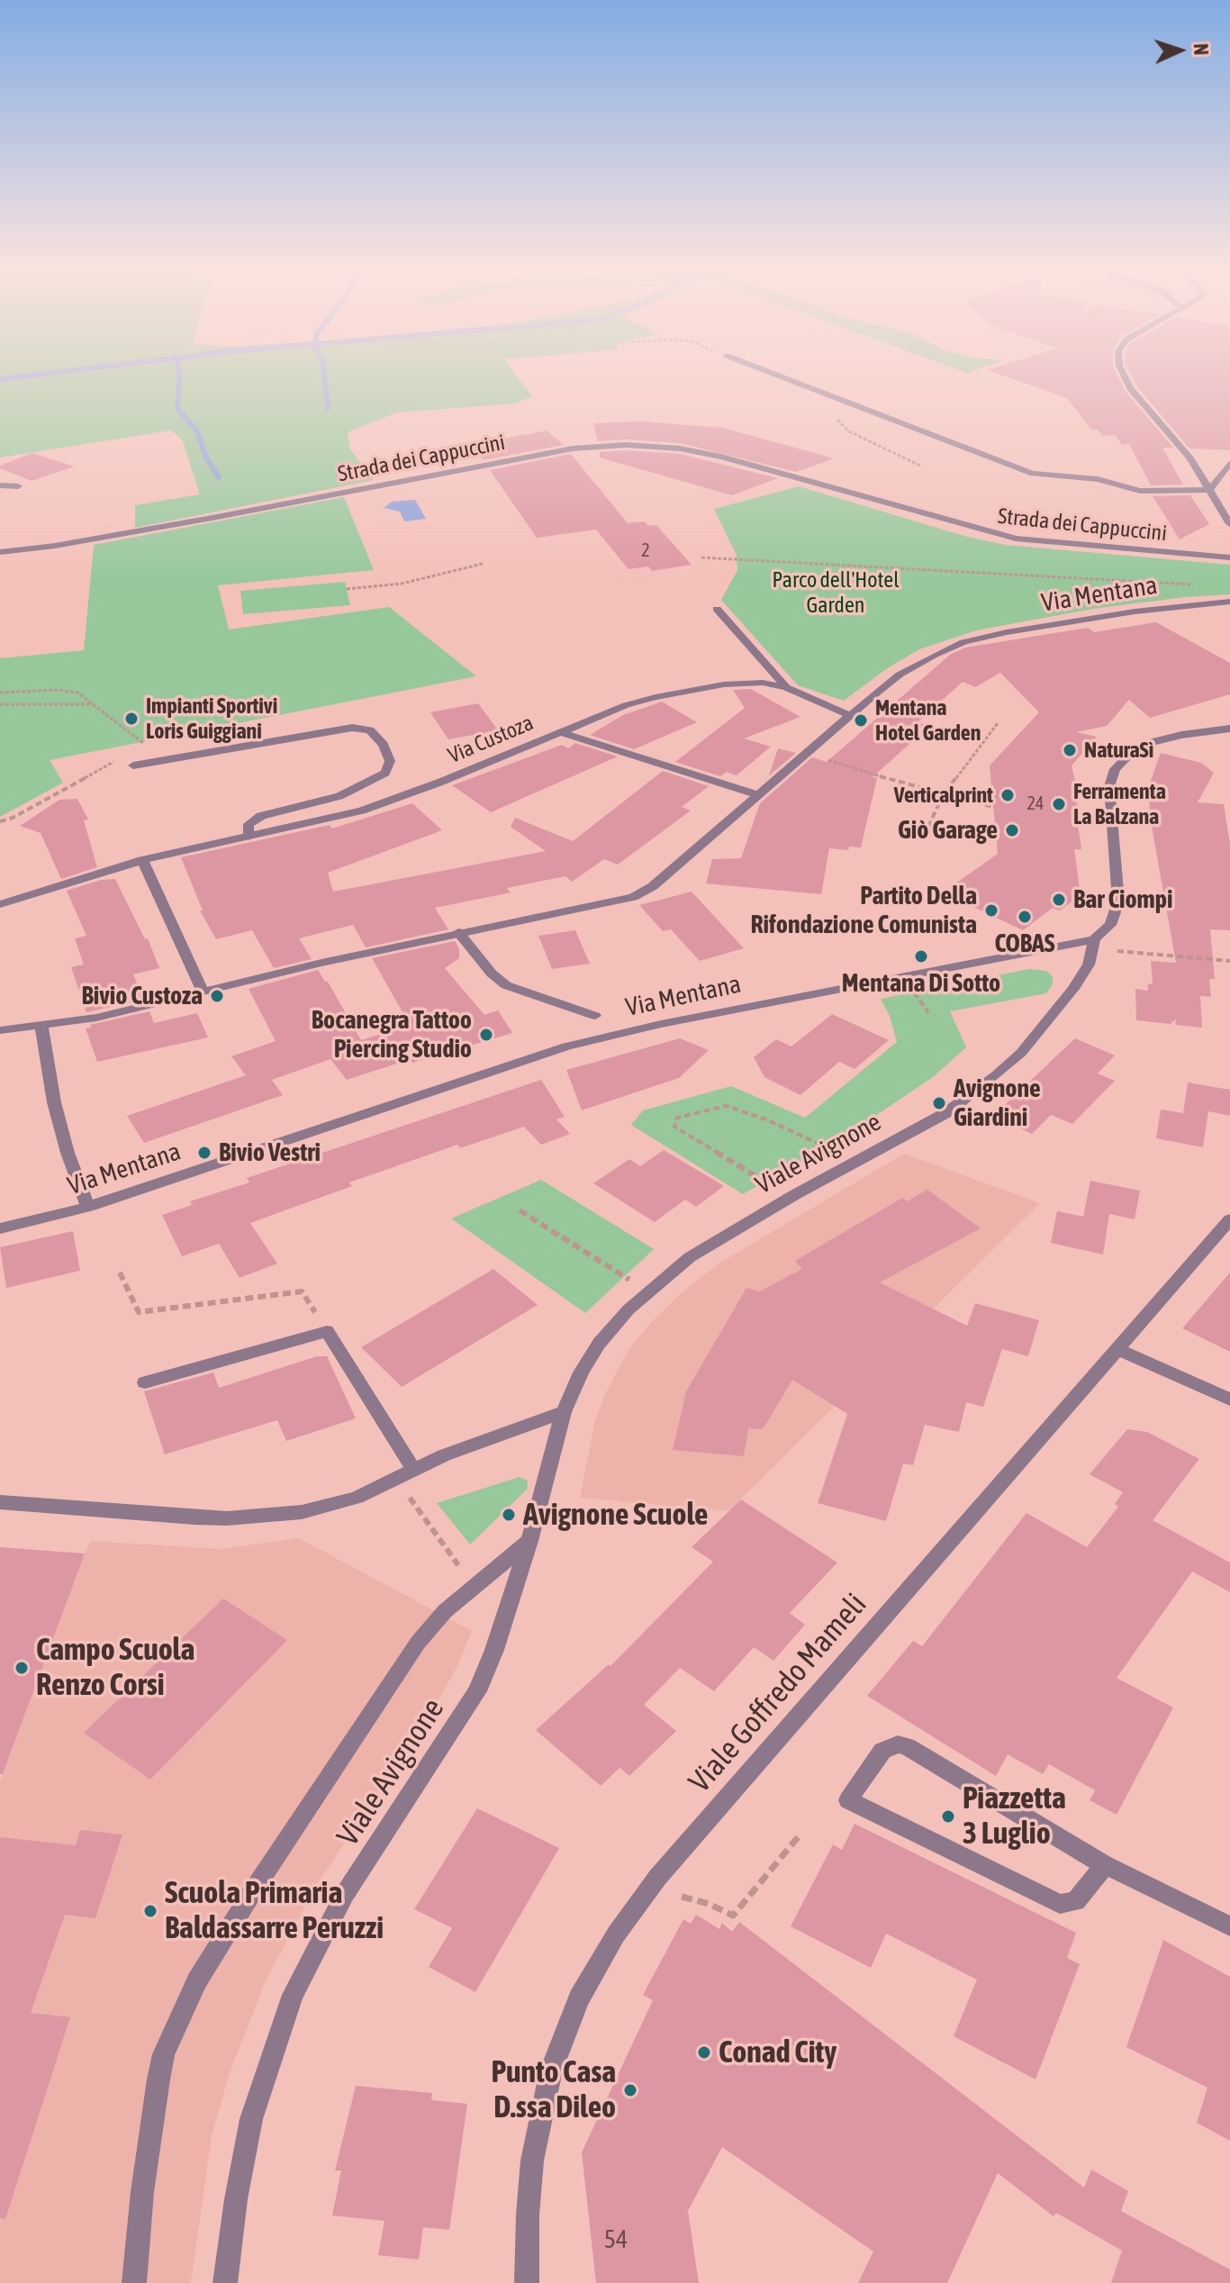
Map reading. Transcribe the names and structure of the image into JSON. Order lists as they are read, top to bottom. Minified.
{"streets":{"street":["Strada dei Cappuccini","Via Mentana","Via Custoza","Viale Avignone","Viale Goffredo Mameli"]},"crossings":[["Via Mentana","Via Custoza"],["Via Mentana","Viale Avignone"]],"parks":["Parco dell'Hotel Garden"],"places":["Impianti Sportivi Loris Guiggiani","Mentana Hotel Garden","NaturaSì","Verticalprint","Ferramenta La Balzana","Giò Garage","Bar Ciompi","Partito Della Rifondazione Comunista","COBAS","Mentana Di Sotto","Bivio Custoza","Bocanegra Tattoo Piercing Studio","Avignone Giardini","Bivio Vestri","Avignone Scuole","Campo Scuola Renzo Corsi","Piazzetta 3 Luglio","Scuola Primaria Baldassarre Peruzzi","Conad City","Punto Casa D.ssa Dileo"],"house_numbers":["2","24","54"],"north":"right"}
